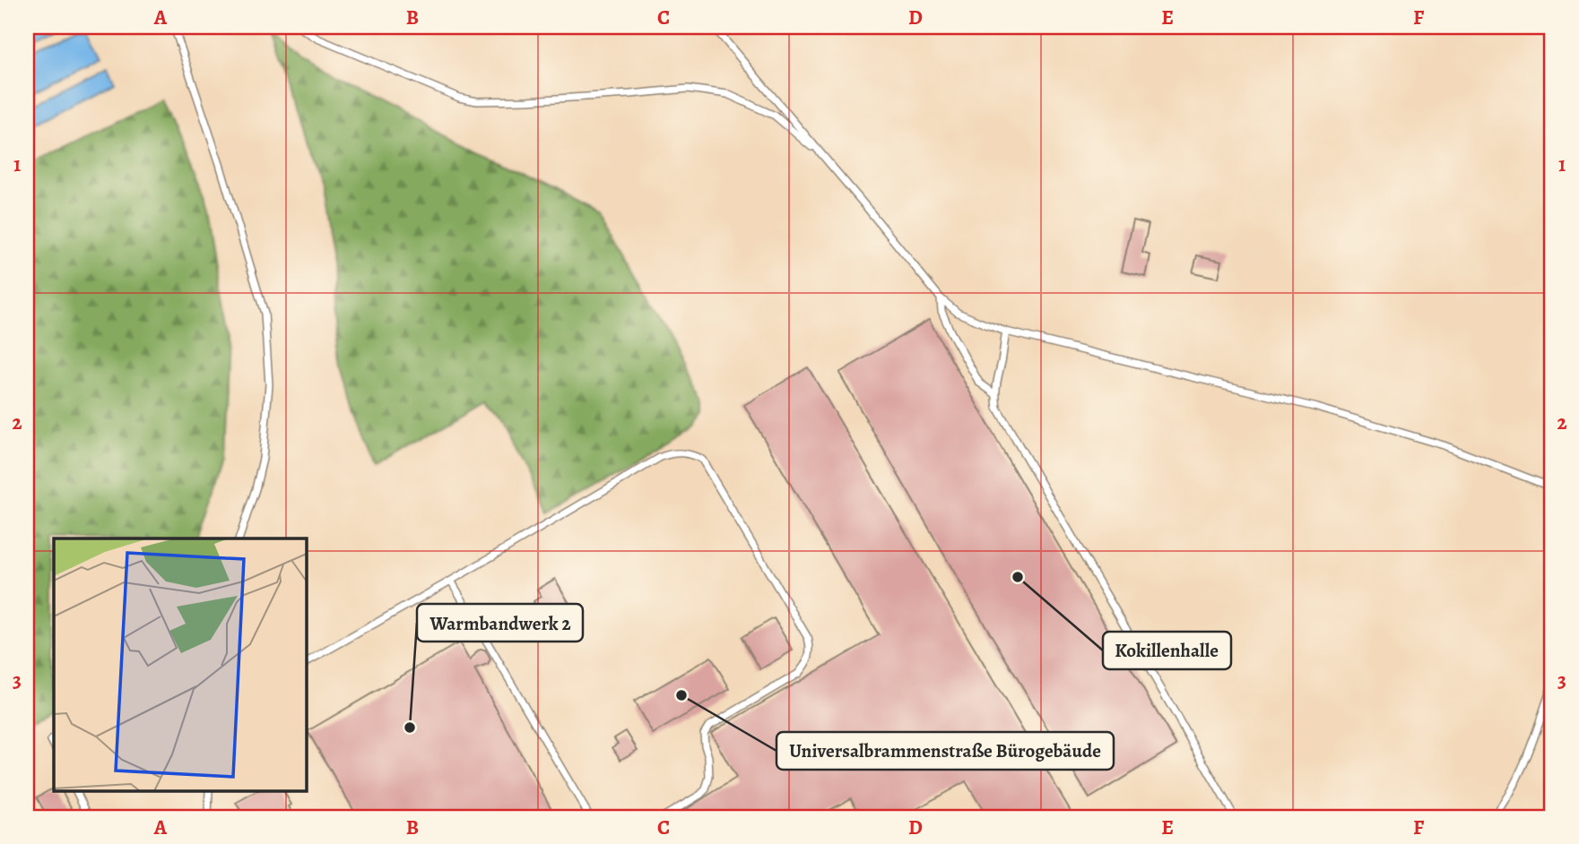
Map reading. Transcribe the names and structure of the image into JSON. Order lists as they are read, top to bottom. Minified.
{"places":["Kokillenhalle","Universalbrammenstraße Bürogebäude","Warmbandwerk 2"],"grid":{"columns":["A","B","C","D","E","F"],"rows":["1","2","3"]}}
